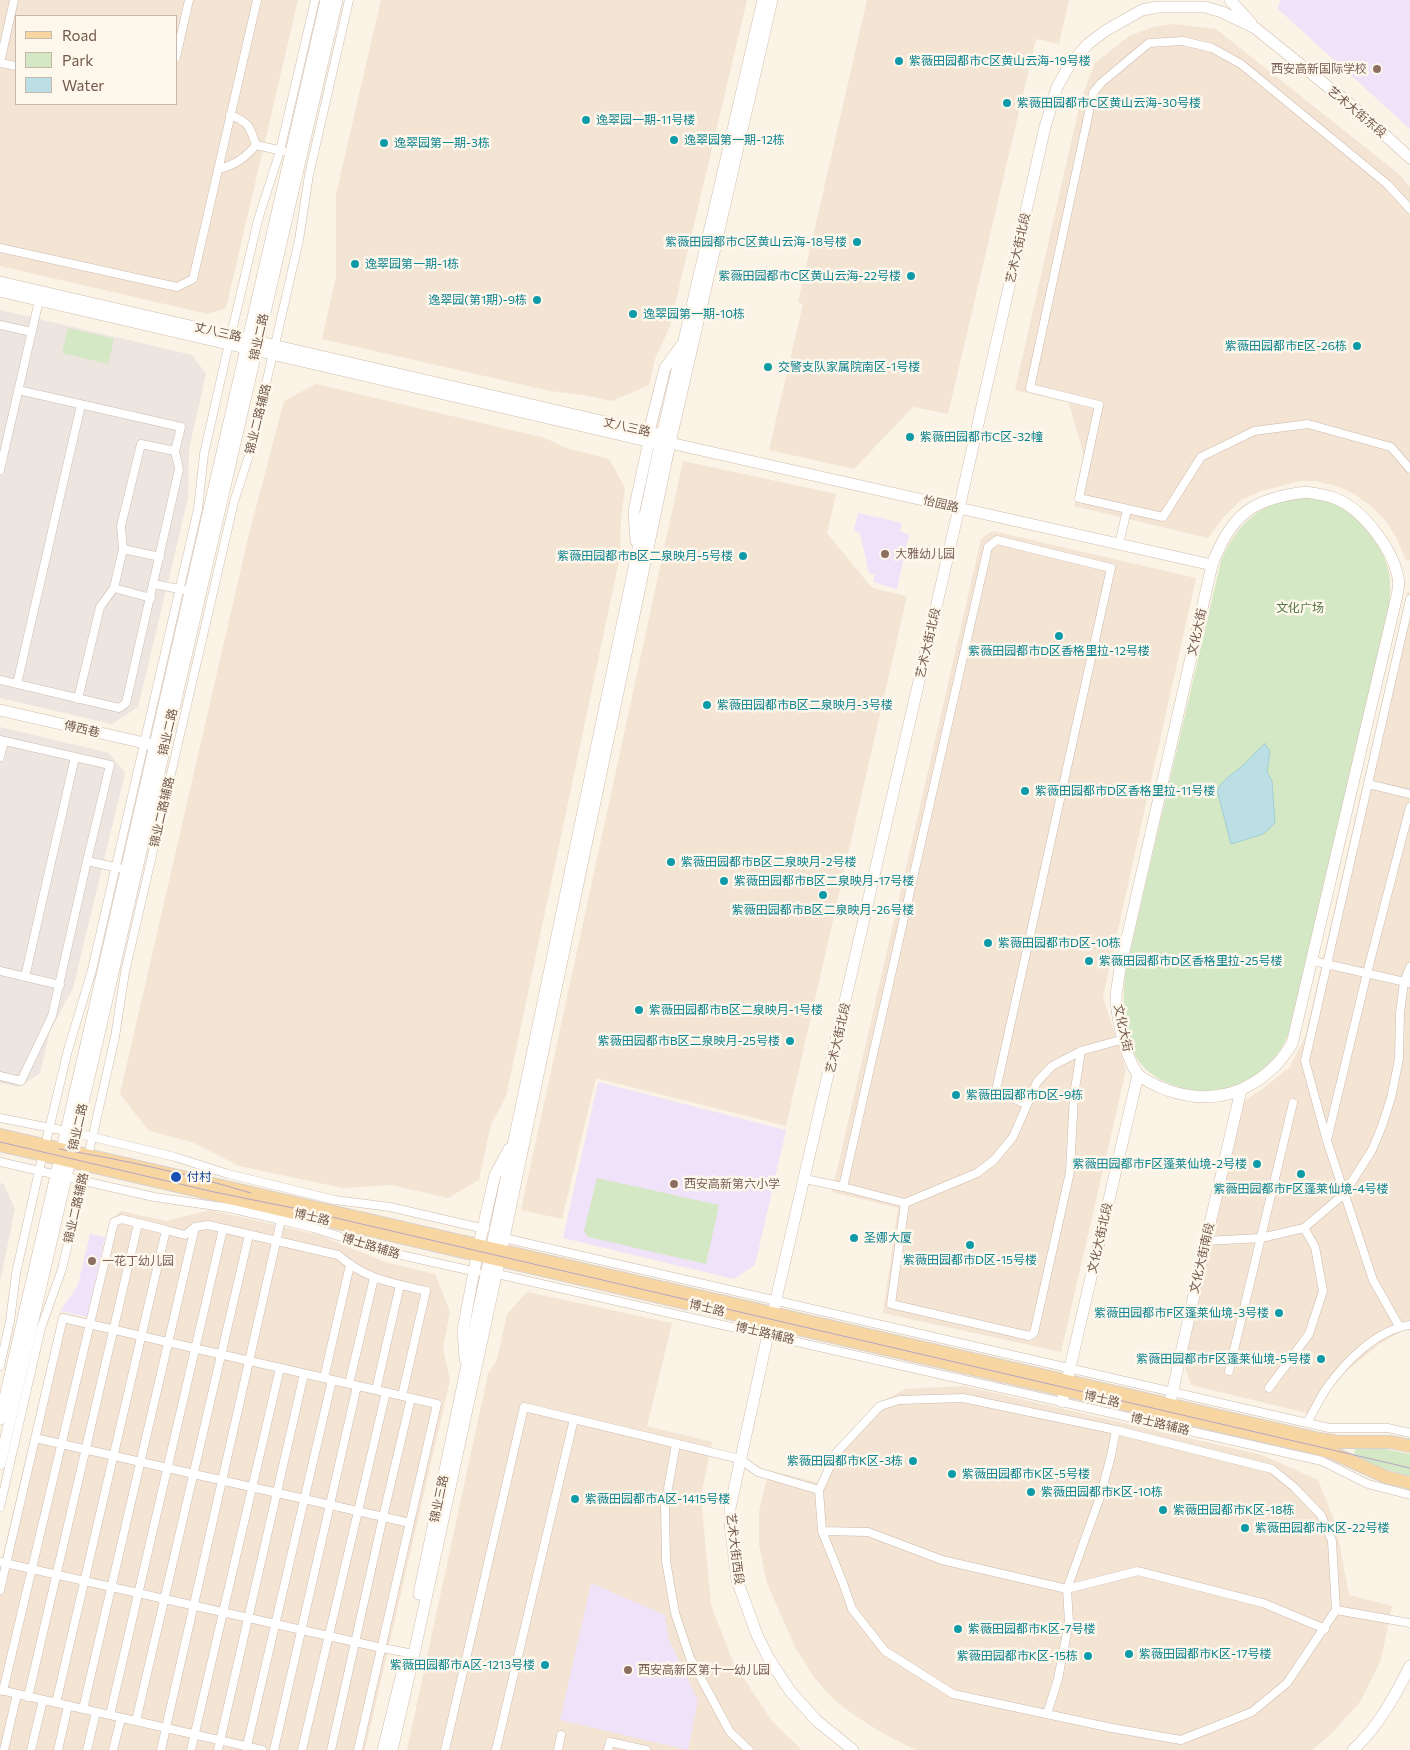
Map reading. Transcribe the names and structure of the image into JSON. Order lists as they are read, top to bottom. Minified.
{"streets":{"main road":["博士路"],"street":["艺术大街东段","艺术大街北段","丈八三路","锦业二路","锦业二路辅路","怡园路","文化大街","傅西巷","文化大街北段","博士路辅路","文化大街南段","锦业三路","艺术大街西段"]},"crossings":[["艺术大街东段","艺术大街北段"],["艺术大街北段","怡园路"],["艺术大街北段","博士路"],["艺术大街北段","博士路辅路"],["艺术大街北段","艺术大街西段"],["丈八三路","锦业二路"],["丈八三路","锦业二路辅路"],["丈八三路","怡园路"],["锦业二路","傅西巷"],["锦业二路","博士路"],["锦业二路","博士路辅路"],["锦业二路辅路","博士路"],["锦业二路辅路","博士路辅路"],["怡园路","文化大街"],["文化大街","文化大街北段"],["文化大街","文化大街南段"],["博士路","文化大街北段"],["博士路","博士路辅路"],["博士路","文化大街南段"],["博士路","锦业三路"],["博士路","艺术大街西段"],["文化大街北段","博士路辅路"],["博士路辅路","文化大街南段"],["博士路辅路","锦业三路"],["博士路辅路","艺术大街西段"]],"parks":["文化广场"],"places":["紫薇田园都市C区黄山云海-19号楼","西安高新国际学校","紫薇田园都市C区黄山云海-30号楼","逸翠园一期-11号楼","逸翠园第一期-12栋","逸翠园第一期-3栋","紫薇田园都市C区黄山云海-18号楼","逸翠园第一期-1栋","紫薇田园都市C区黄山云海-22号楼","逸翠园(第1期)-9栋","逸翠园第一期-10栋","紫薇田园都市E区-26栋","交警支队家属院南区-1号楼","紫薇田园都市C区-32幢","大雅幼儿园","紫薇田园都市B区二泉映月-5号楼","紫薇田园都市D区香格里拉-12号楼","紫薇田园都市B区二泉映月-3号楼","紫薇田园都市D区香格里拉-11号楼","紫薇田园都市B区二泉映月-2号楼","紫薇田园都市B区二泉映月-17号楼","紫薇田园都市B区二泉映月-26号楼","紫薇田园都市D区-10栋","紫薇田园都市D区香格里拉-25号楼","紫薇田园都市B区二泉映月-1号楼","紫薇田园都市B区二泉映月-25号楼","紫薇田园都市D区-9栋","紫薇田园都市F区蓬莱仙境-2号楼","紫薇田园都市F区蓬莱仙境-4号楼","付村","西安高新第六小学","圣娜大厦","紫薇田园都市D区-15号楼","一花丁幼儿园","紫薇田园都市F区蓬莱仙境-3号楼","紫薇田园都市F区蓬莱仙境-5号楼","紫薇田园都市K区-3栋","紫薇田园都市K区-5号楼","紫薇田园都市K区-10栋","紫薇田园都市A区-1415号楼","紫薇田园都市K区-18栋","紫薇田园都市K区-22号楼","紫薇田园都市K区-7号楼","紫薇田园都市K区-17号楼","紫薇田园都市K区-15栋","紫薇田园都市A区-1213号楼","西安高新区第十一幼儿园"],"legend":["Road","Park","Water"]}
